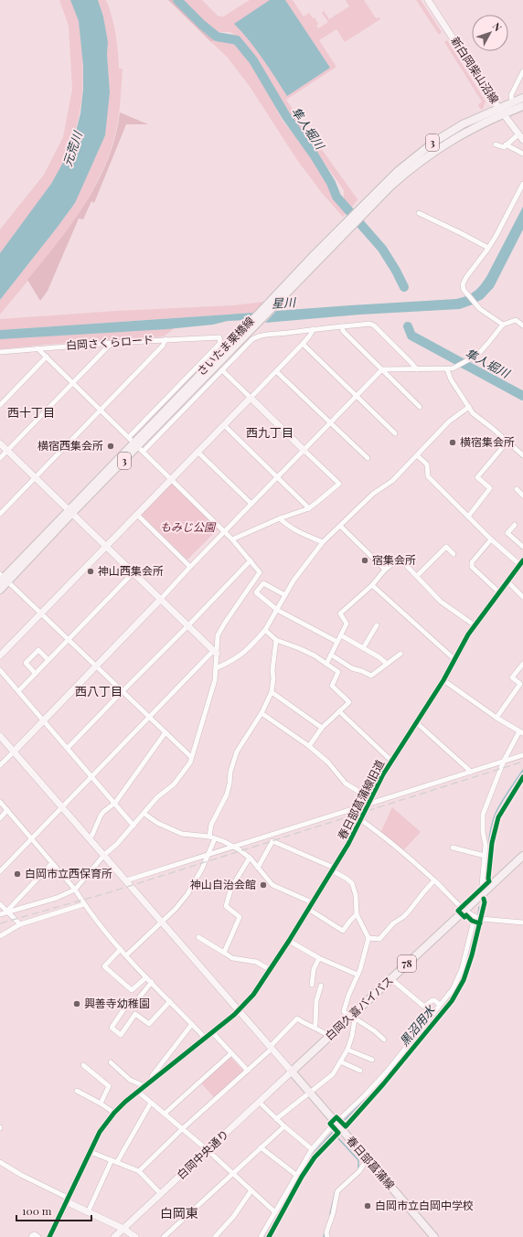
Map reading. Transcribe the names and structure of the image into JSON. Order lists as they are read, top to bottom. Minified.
{"streets":{"main road":["3","さいたま栗橋線","78","白岡久喜バイパス","春日部菖蒲線"],"street":["新白岡柴山沼線","白岡さくらロード","春日部菖蒲線旧道","白岡中央通り"]},"crossings":[["新白岡柴山沼線","さいたま栗橋線"],["白岡さくらロード","さいたま栗橋線"],["白岡久喜バイパス","白岡中央通り"],["白岡久喜バイパス","春日部菖蒲線"],["白岡中央通り","春日部菖蒲線"]],"districts":["西十丁目","西九丁目","西八丁目","白岡東"],"water":["隼人堀川","元荒川","星川","黒沼用水"],"parks":["もみじ公園"],"places":["横宿集会所","横宿西集会所","宿集会所","神山西集会所","白岡市立西保育所","神山自治会館","興善寺幼稚園","白岡市立白岡中学校"],"scale_bar":"100 m","north":"top right"}
